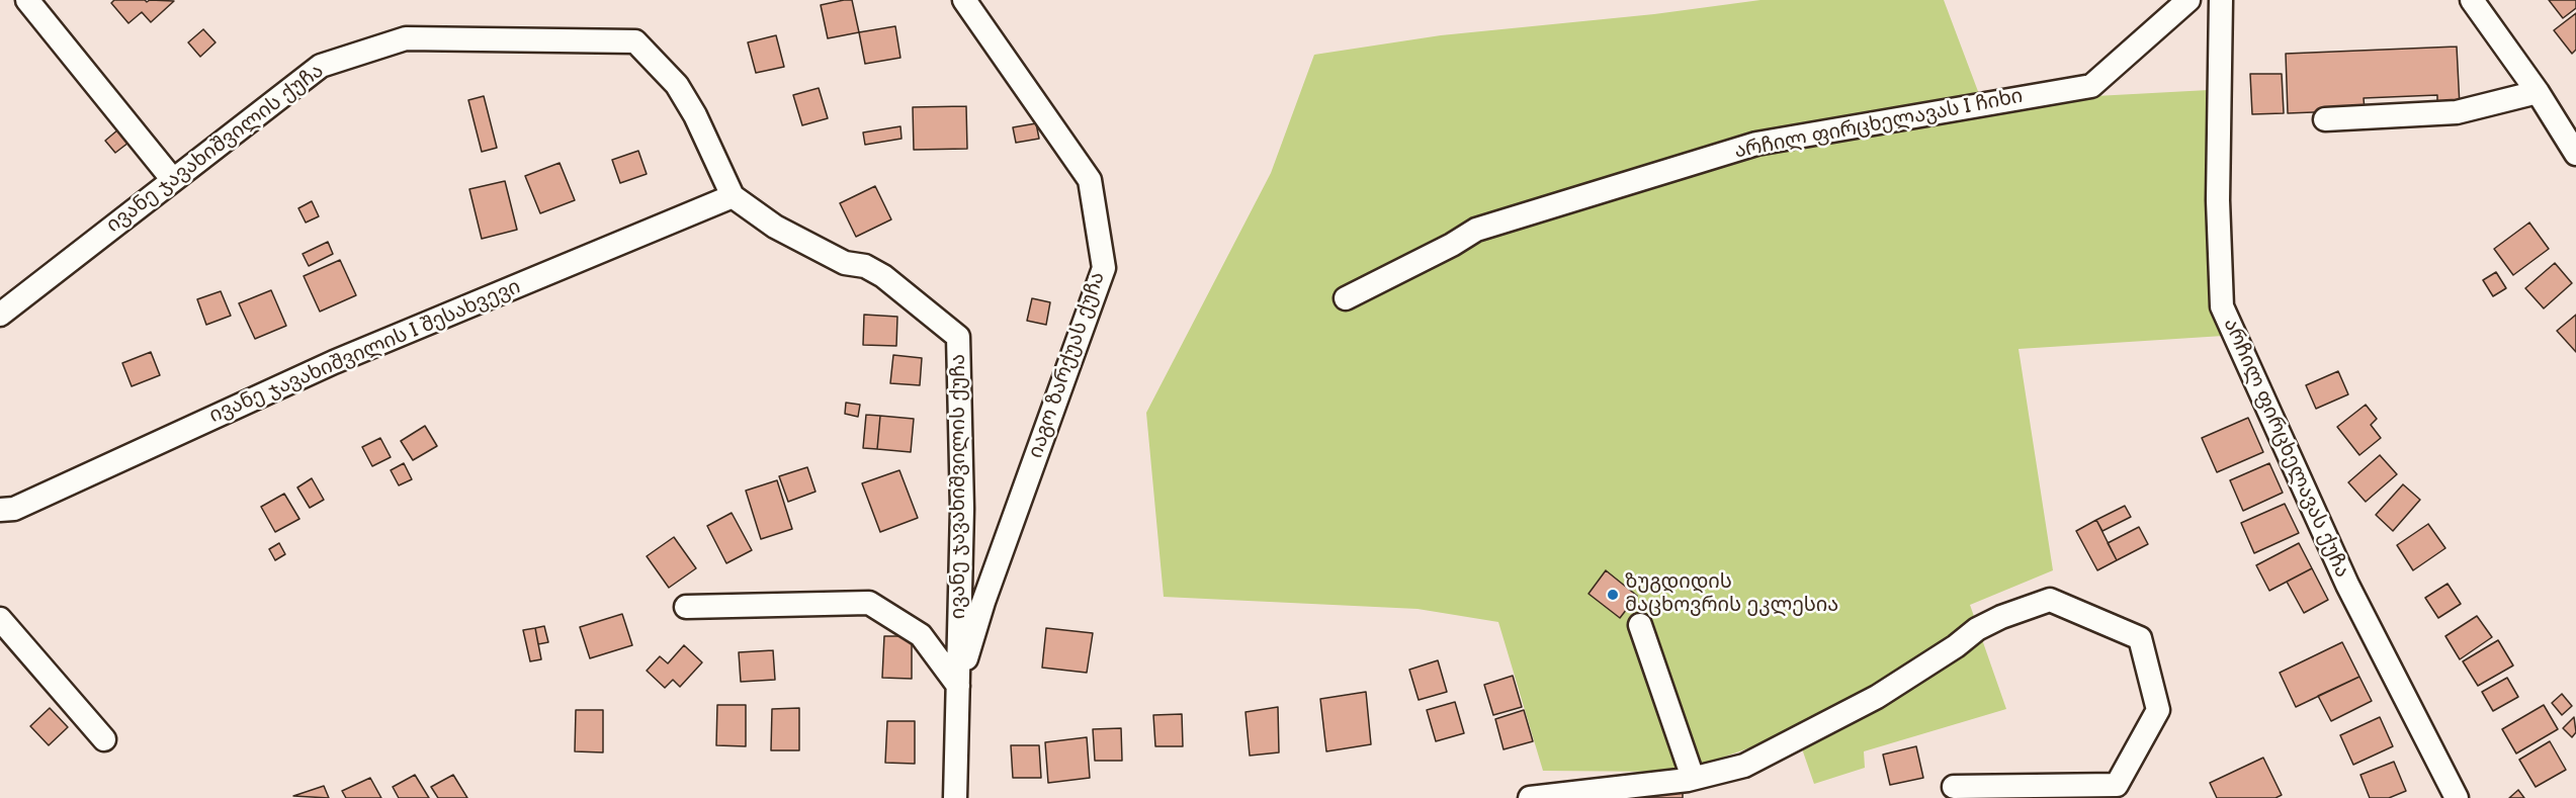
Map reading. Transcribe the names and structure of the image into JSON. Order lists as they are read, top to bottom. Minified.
{"streets":{"street":["არჩილ ფირცხელავას I ჩიხი","ივანე ჯავახიშვილის ქუჩა","ივანე ჯავახიშვილის I შესახვევი","იაგო ზარქუას ქუჩა","არჩილ ფირცხელავას ქუჩა"]},"crossings":[["ივანე ჯავახიშვილის ქუჩა","ივანე ჯავახიშვილის I შესახვევი"],["ივანე ჯავახიშვილის ქუჩა","იაგო ზარქუას ქუჩა"]],"places":["ზუგდიდის მაცხოვრის ეკლესია"]}
